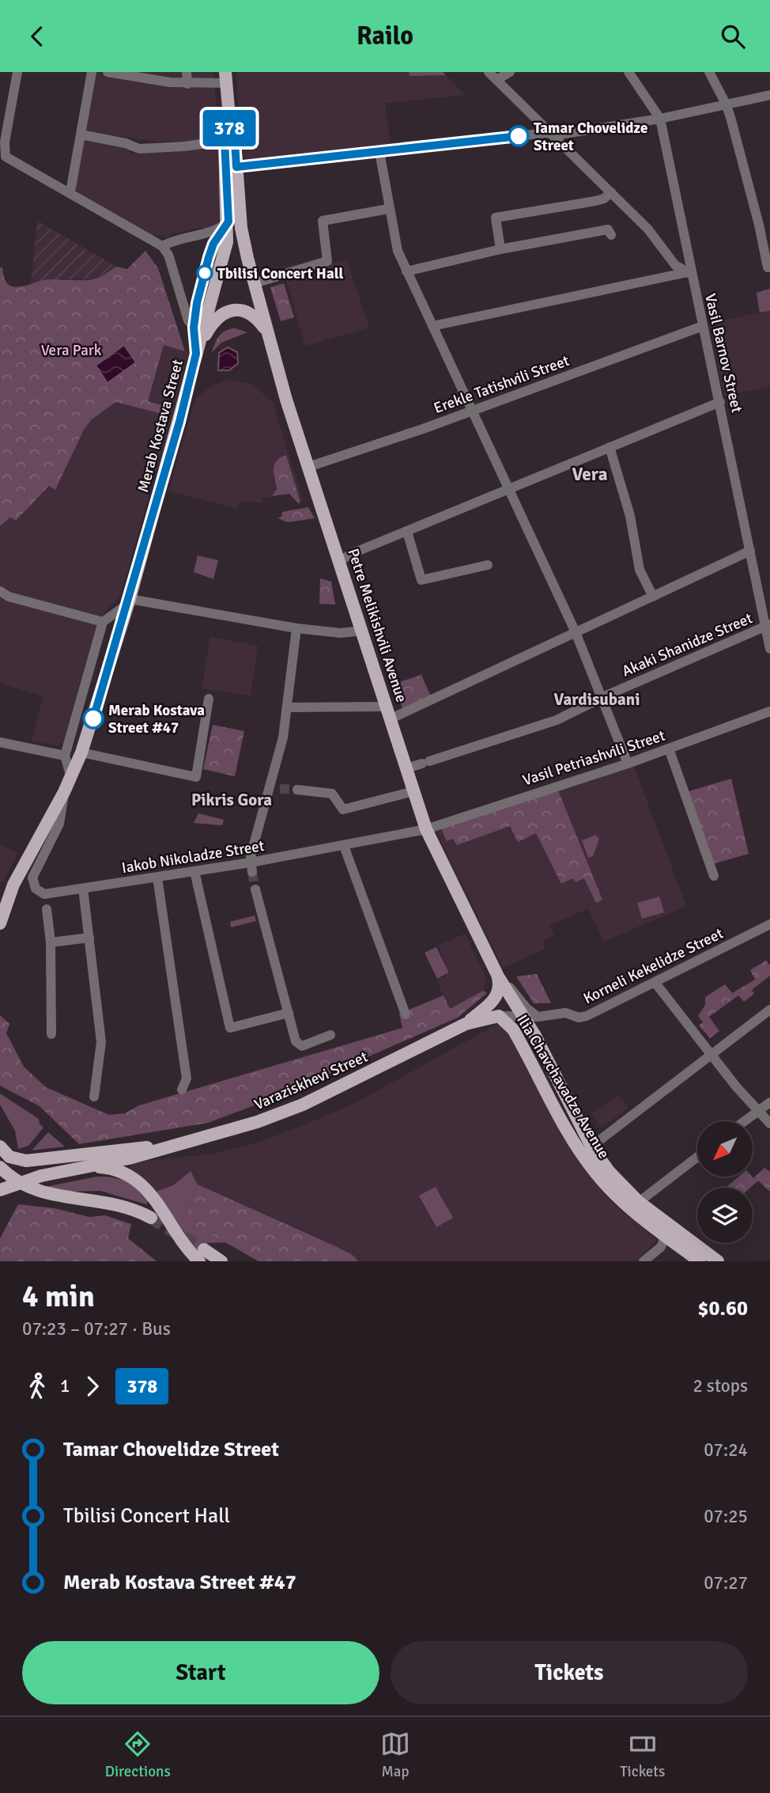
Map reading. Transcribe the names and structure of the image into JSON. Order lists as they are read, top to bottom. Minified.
{"streets":{"main road":["Merab Kostava Street","Petre Melikishvili Avenue","Varaziskhevi Street","Ilia Chavchavadze Avenue"],"street":["Vasil Barnov Street","Erekle Tatishvili Street","Akaki Shanidze Street","Vasil Petriashvili Street","Iakob Nikoladze Street","Korneli Kekelidze Street"]},"crossings":[["Vasil Barnov Street","Erekle Tatishvili Street"],["Vasil Barnov Street","Akaki Shanidze Street"],["Erekle Tatishvili Street","Petre Melikishvili Avenue"],["Merab Kostava Street","Petre Melikishvili Avenue"],["Merab Kostava Street","Iakob Nikoladze Street"],["Petre Melikishvili Avenue","Akaki Shanidze Street"],["Petre Melikishvili Avenue","Vasil Petriashvili Street"],["Petre Melikishvili Avenue","Iakob Nikoladze Street"],["Petre Melikishvili Avenue","Korneli Kekelidze Street"],["Petre Melikishvili Avenue","Varaziskhevi Street"],["Petre Melikishvili Avenue","Ilia Chavchavadze Avenue"],["Vasil Petriashvili Street","Iakob Nikoladze Street"],["Korneli Kekelidze Street","Varaziskhevi Street"],["Korneli Kekelidze Street","Ilia Chavchavadze Avenue"],["Varaziskhevi Street","Ilia Chavchavadze Avenue"]],"districts":["Vera","Vardisubani","Pikris Gora"],"parks":["Vera Park"],"places":["Tamar Chovelidze Street","Tbilisi Concert Hall","Merab Kostava Street #47"],"lines":["bus line 378"],"north":"bottom left","page":{"header":"Railo","on_map":"378","heading":["4 min","07:23 – 07:27 · Bus","$0.60"],"legs":["1","378","2 stops"],"list":[{"name":"Tamar Chovelidze Street","value":"07:24"},{"name":"Tbilisi Concert Hall","value":"07:25"},{"name":"Merab Kostava Street #47","value":"07:27"}],"buttons":["Start","Tickets"],"tabs":["Directions","Map","Tickets"]}}
